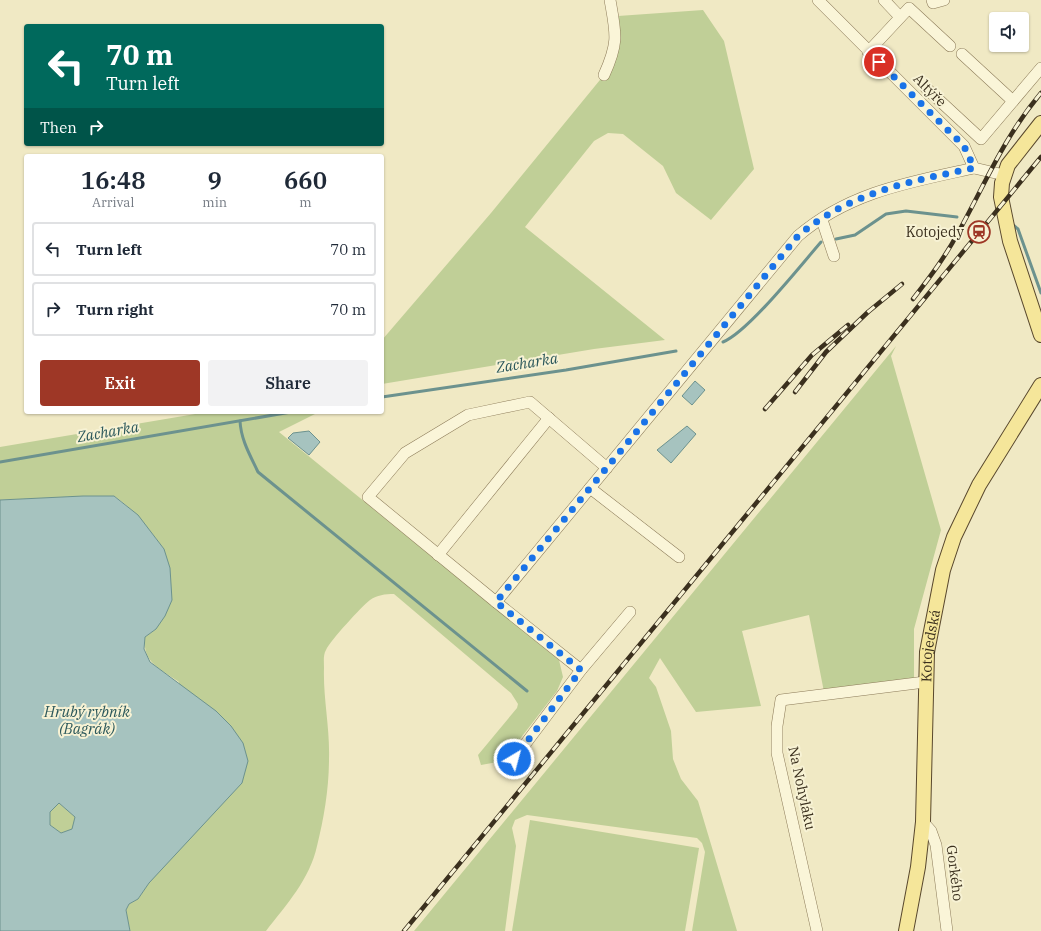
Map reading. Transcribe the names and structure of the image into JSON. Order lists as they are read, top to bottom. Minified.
{"streets":{"main road":["Kotojedská"],"street":["Altýře","Na Nohyláku","Gorkého"]},"crossings":[["Kotojedská","Na Nohyláku"],["Kotojedská","Gorkého"]],"water":["Zacharka","Hrubý rybník (Bagrák)"],"places":{"station":["Kotojedy"]},"page":{"turn":["70 m","Turn left"],"then":"Then","eta":["16:48","Arrival","9","min","660","m"],"list":[{"name":"Turn left","value":"70 m"},{"name":"Turn right","value":"70 m"}],"buttons":["Exit","Share"]}}
